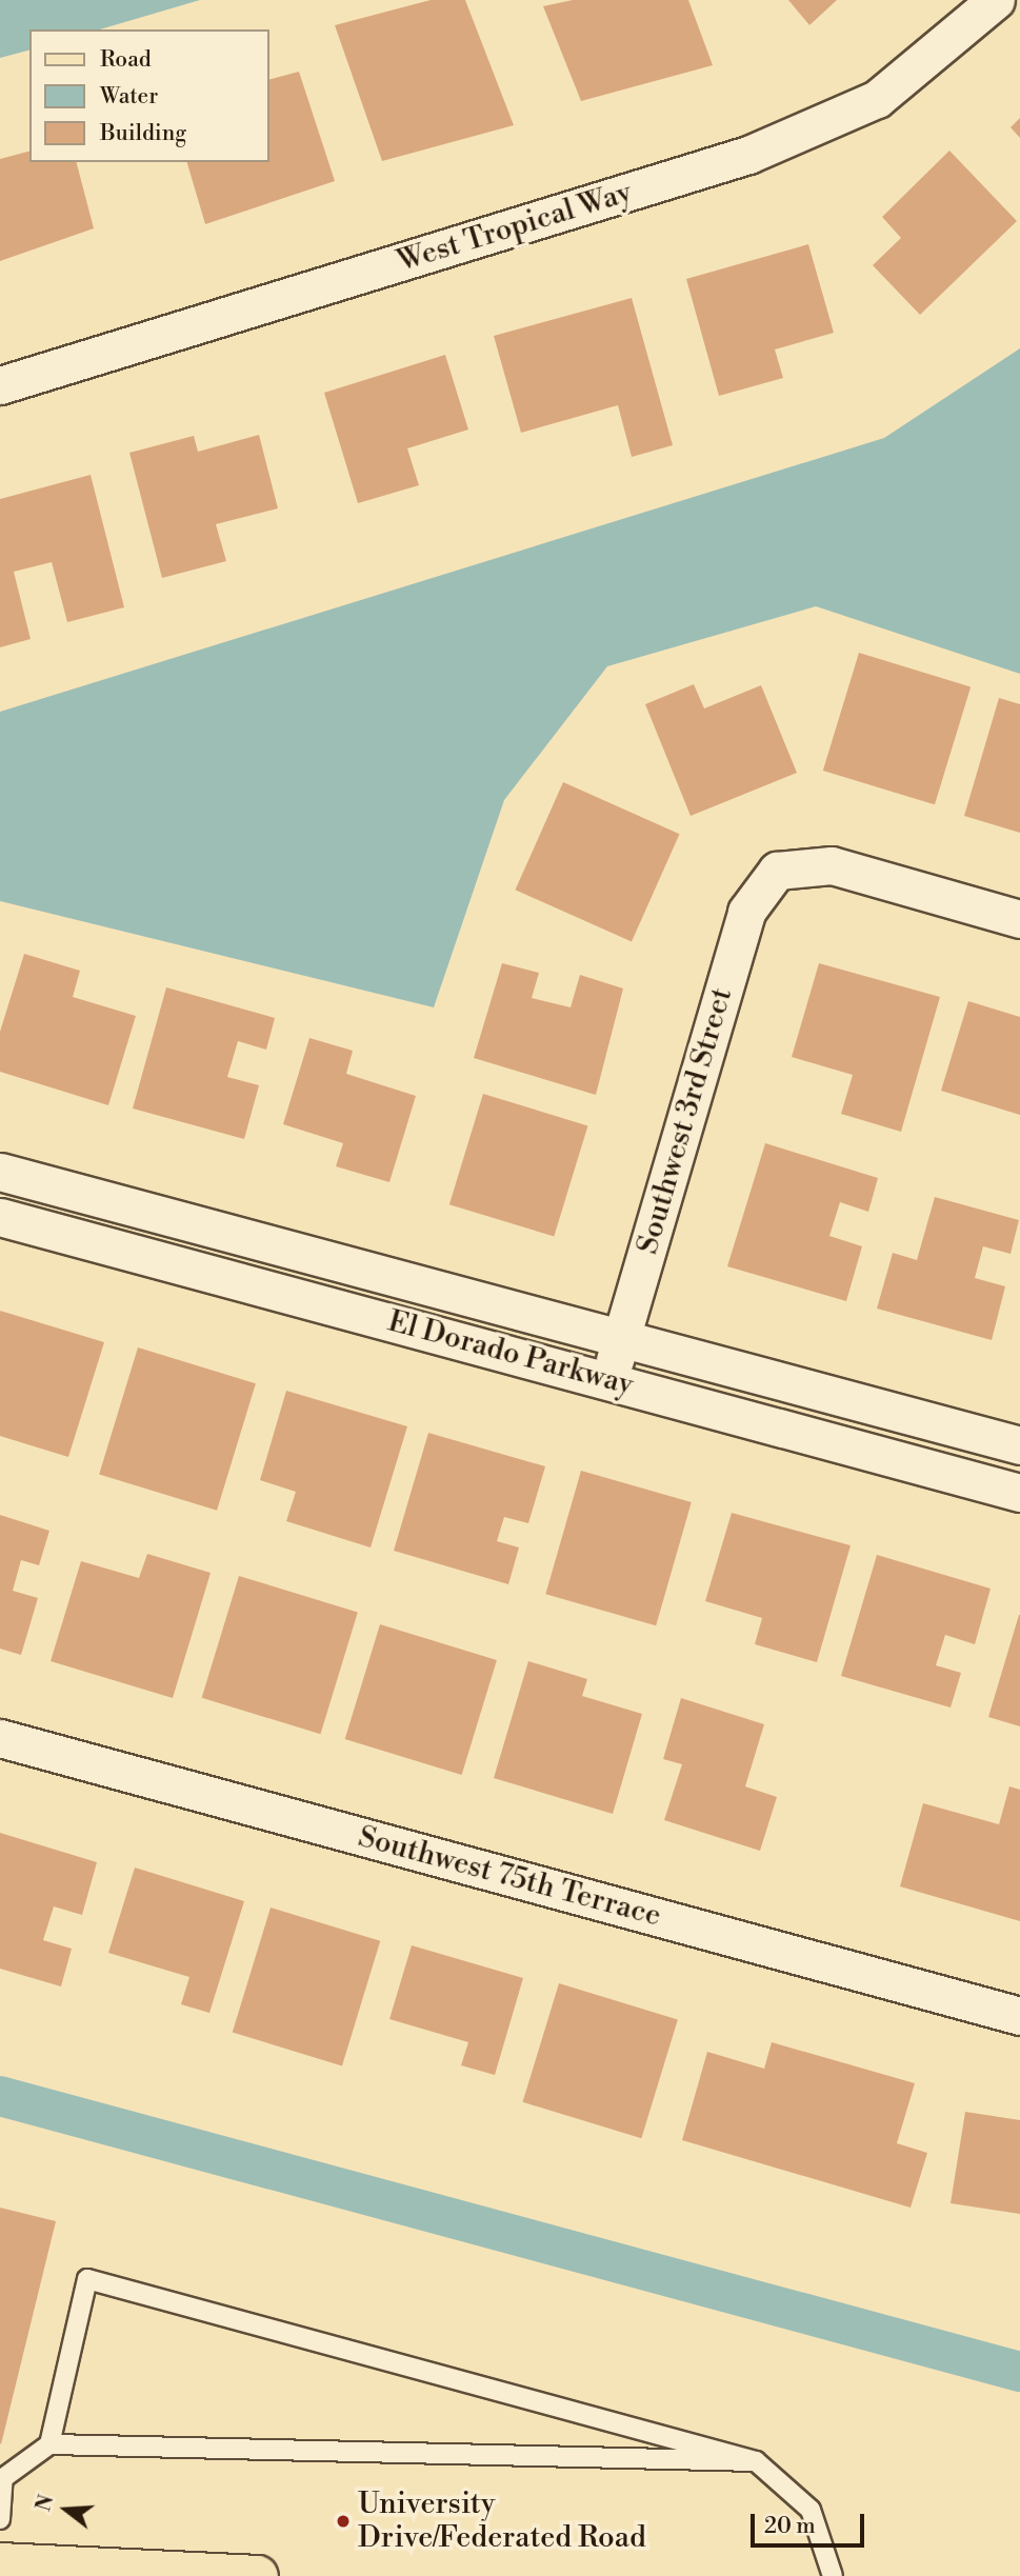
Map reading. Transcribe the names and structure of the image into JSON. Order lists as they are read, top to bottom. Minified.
{"streets":{"street":["West Tropical Way","Southwest 3rd Street","El Dorado Parkway","Southwest 75th Terrace"]},"crossings":[["Southwest 3rd Street","El Dorado Parkway"]],"places":["University Drive/Federated Road"],"legend":["Road","Water","Building"],"scale_bar":"20 m","north":"left"}
